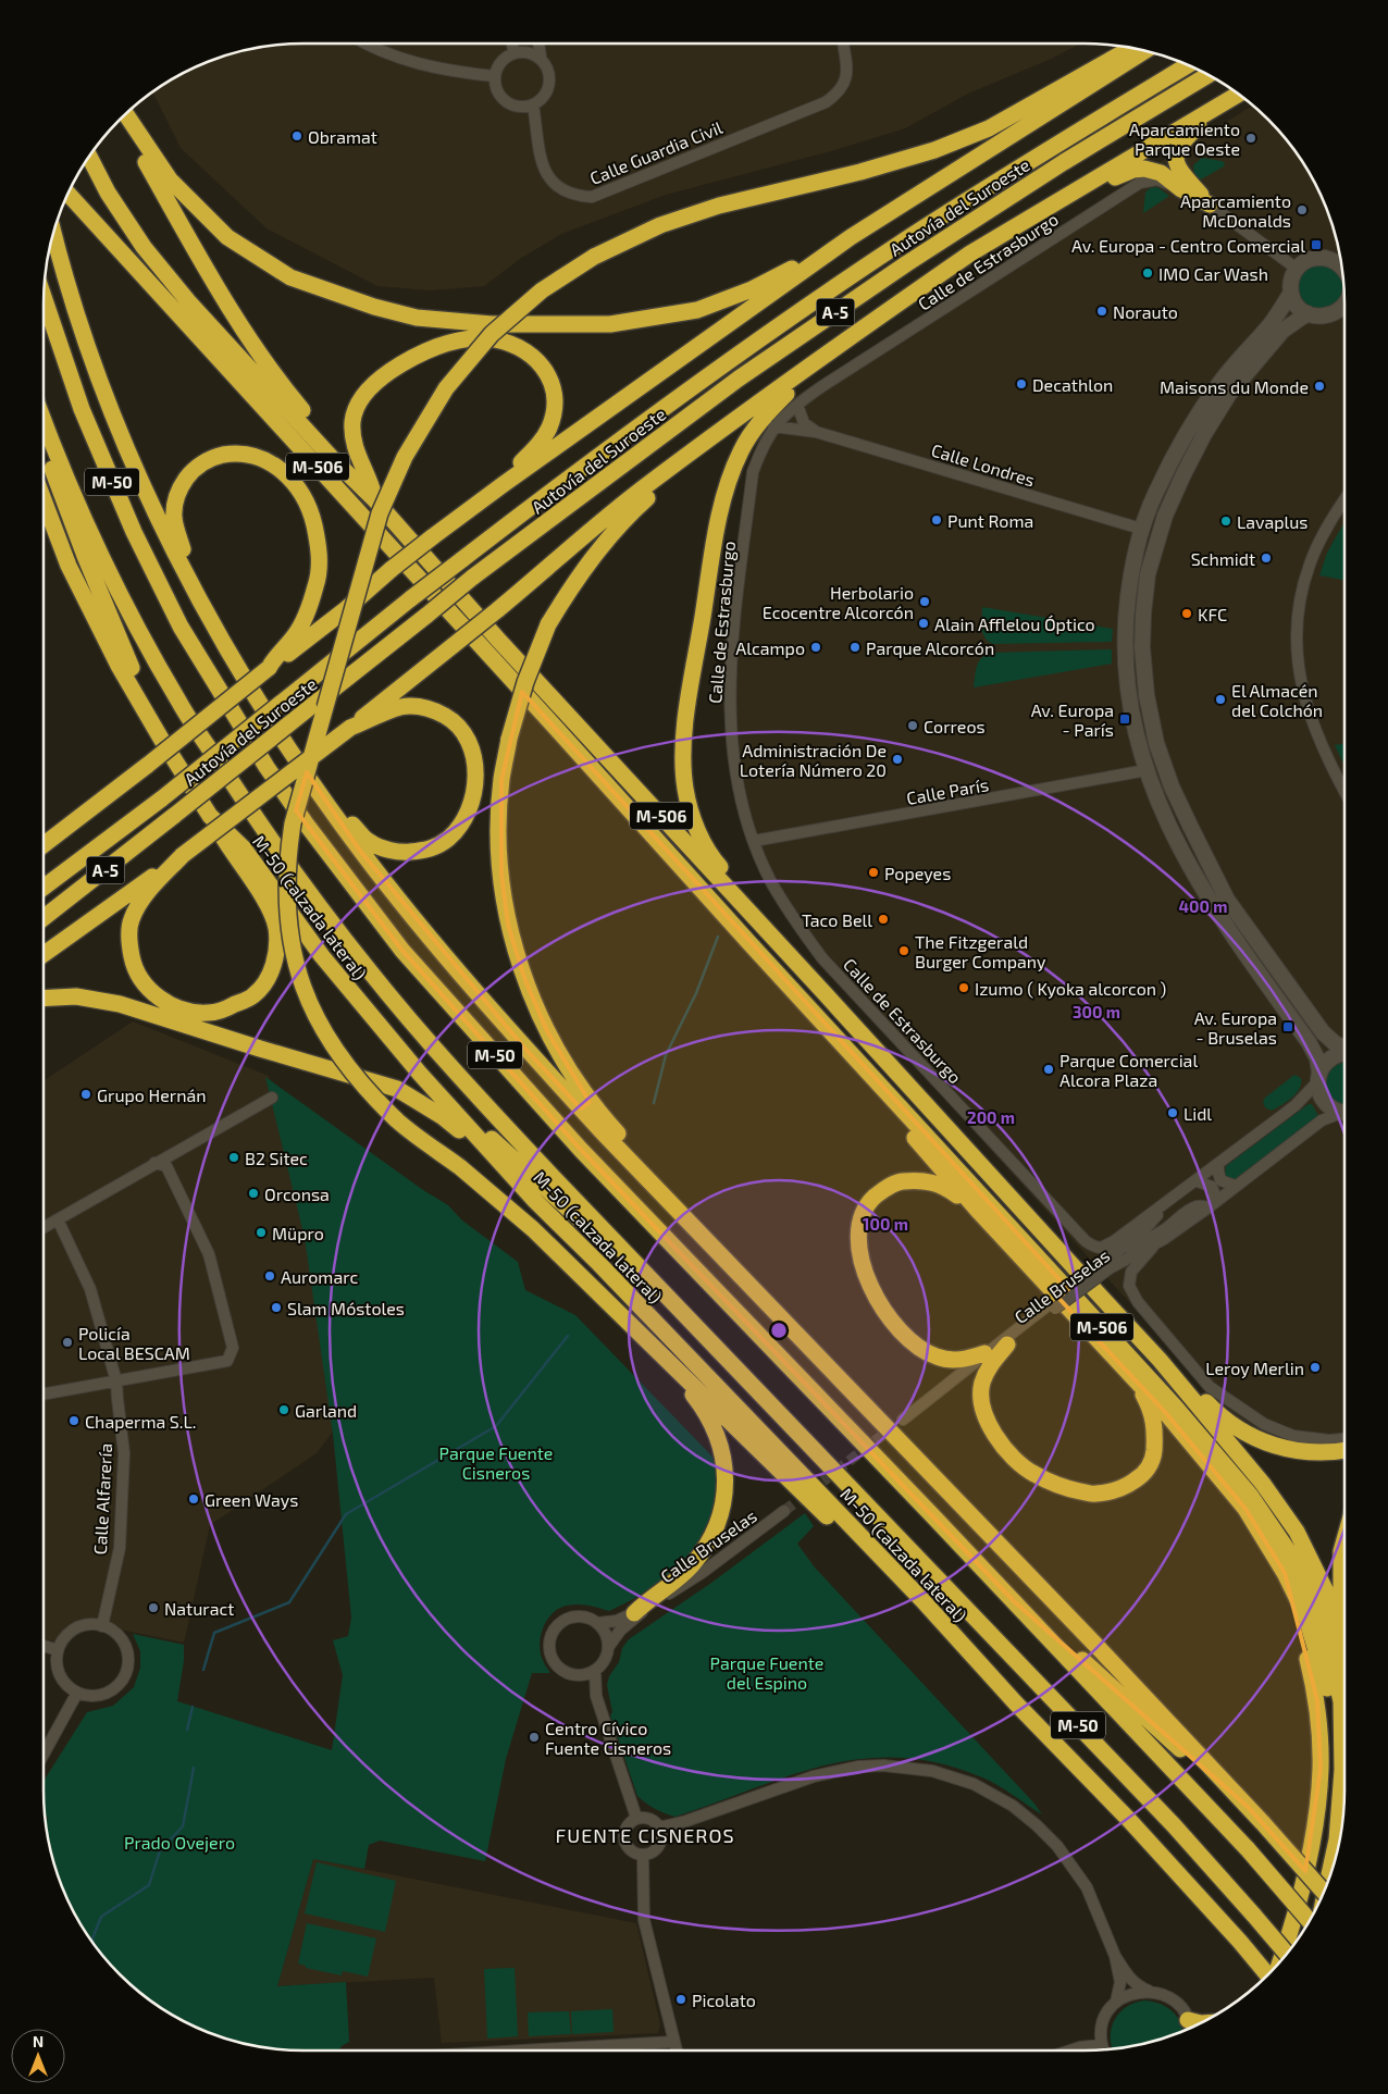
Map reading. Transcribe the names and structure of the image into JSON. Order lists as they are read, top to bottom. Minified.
{"streets":{"highway":["Autovía del Suroeste","A-5","M-506","M-50","M-50 (calzada lateral)"],"street":["Calle Guardia Civil","Calle de Estrasburgo","Calle Londres","Calle París","Calle Bruselas","Calle Alfarería"]},"crossings":[["Calle de Estrasburgo","Calle Londres"],["Calle de Estrasburgo","Calle París"],["Calle de Estrasburgo","Calle Bruselas"],["M-50","M-50 (calzada lateral)"]],"districts":["FUENTE CISNEROS"],"parks":["Parque Fuente Cisneros","Parque Fuente del Espino","Prado Ovejero"],"places":{"other":["Obramat","Aparcamiento Parque Oeste","Aparcamiento McDonalds","IMO Car Wash","Norauto","Decathlon","Maisons du Monde","Punt Roma","Lavaplus","Schmidt","Herbolario Ecocentre Alcorcón","KFC","Alain Afflelou Óptico","Alcampo","Parque Alcorcón","El Almacén del Colchón","Correos","Administración De Lotería Número 20","Popeyes","Taco Bell","The Fitzgerald Burger Company","Izumo ( Kyoka alcorcon )","Parque Comercial Alcora Plaza","Grupo Hernán","Lidl","B2 Sitec","Orconsa","Müpro","Auromarc","Slam Móstoles","Policía Local BESCAM","Leroy Merlin","Garland","Chaperma S.L.","Green Ways","Naturact","Centro Cívico Fuente Cisneros","Picolato"],"transit":["Av. Europa - Centro Comercial","Av. Europa - París","Av. Europa - Bruselas"]},"north":"top","rings":["400 m","300 m","200 m","100 m"]}
